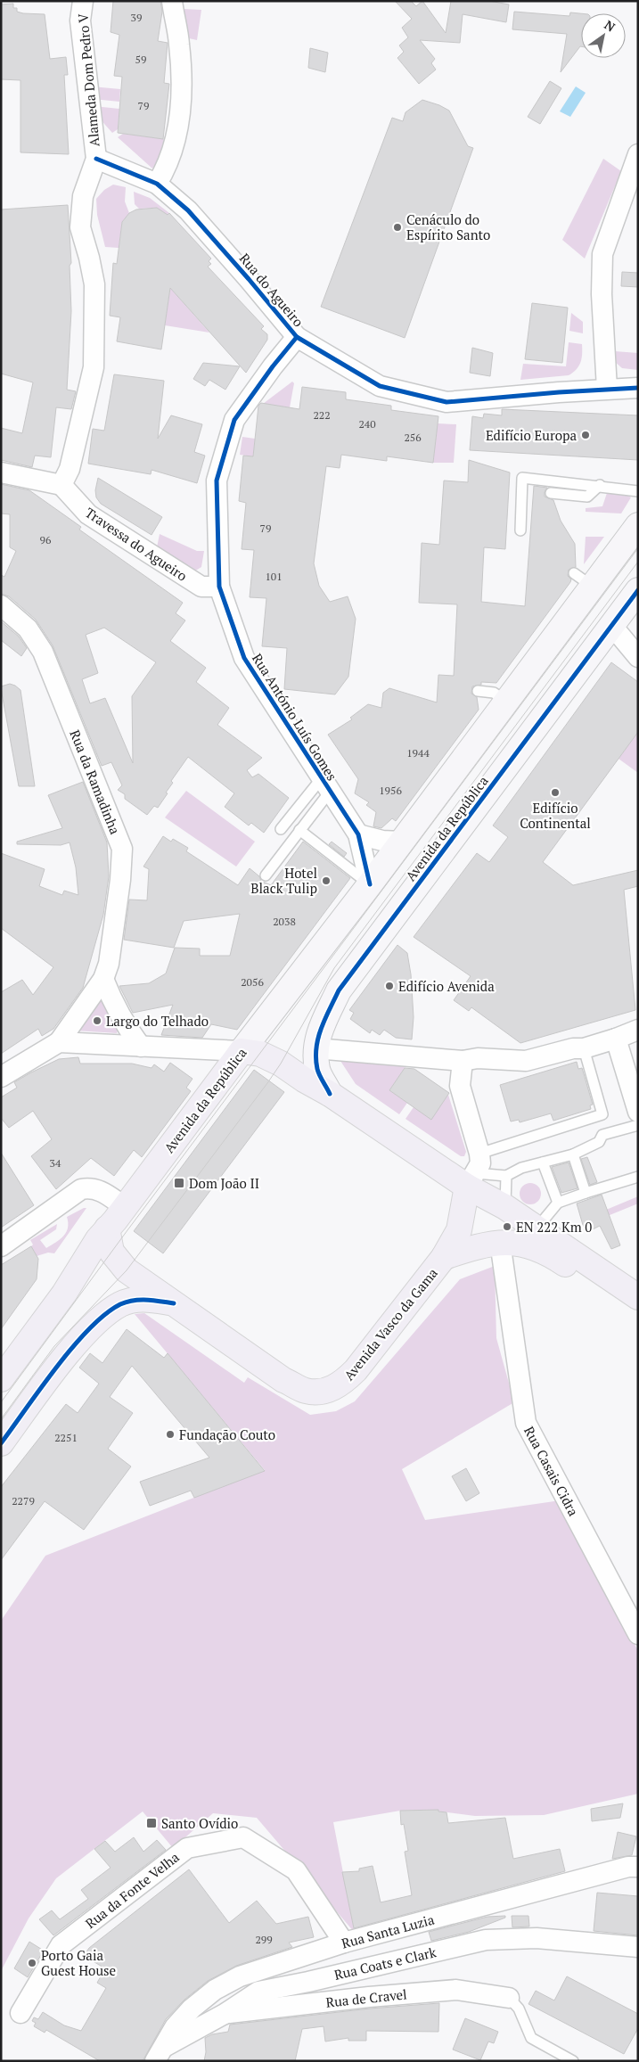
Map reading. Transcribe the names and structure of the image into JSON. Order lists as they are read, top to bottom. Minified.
{"streets":{"main road":["Avenida da República","Avenida Vasco da Gama"],"street":["Alameda Dom Pedro V","Rua do Agueiro","Travessa do Agueiro","Rua António Luís Gomes","Rua da Ramadinha","Rua Casais Cidra","Rua da Fonte Velha","Rua Santa Luzia","Rua Coats e Clark","Rua de Cravel"]},"crossings":[["Alameda Dom Pedro V","Rua do Agueiro"],["Rua do Agueiro","Rua António Luís Gomes"],["Travessa do Agueiro","Rua António Luís Gomes"],["Rua António Luís Gomes","Avenida da República"],["Avenida da República","Avenida Vasco da Gama"],["Avenida Vasco da Gama","Rua Casais Cidra"],["Rua da Fonte Velha","Rua Santa Luzia"],["Rua Santa Luzia","Rua Coats e Clark"],["Rua Coats e Clark","Rua de Cravel"]],"places":{"other":["Cenáculo do Espírito Santo","Edifício Europa","Edifício Continental","Hotel Black Tulip","Edifício Avenida","Largo do Telhado","EN 222 Km 0","Fundação Couto","Porto Gaia Guest House"],"transit":["Dom João II","Santo Ovídio"]},"house_numbers":["39","59","79","222","240","256","79","96","101","1944","1956","2038","2056","34","2251","2279","299"],"north":"top right"}
